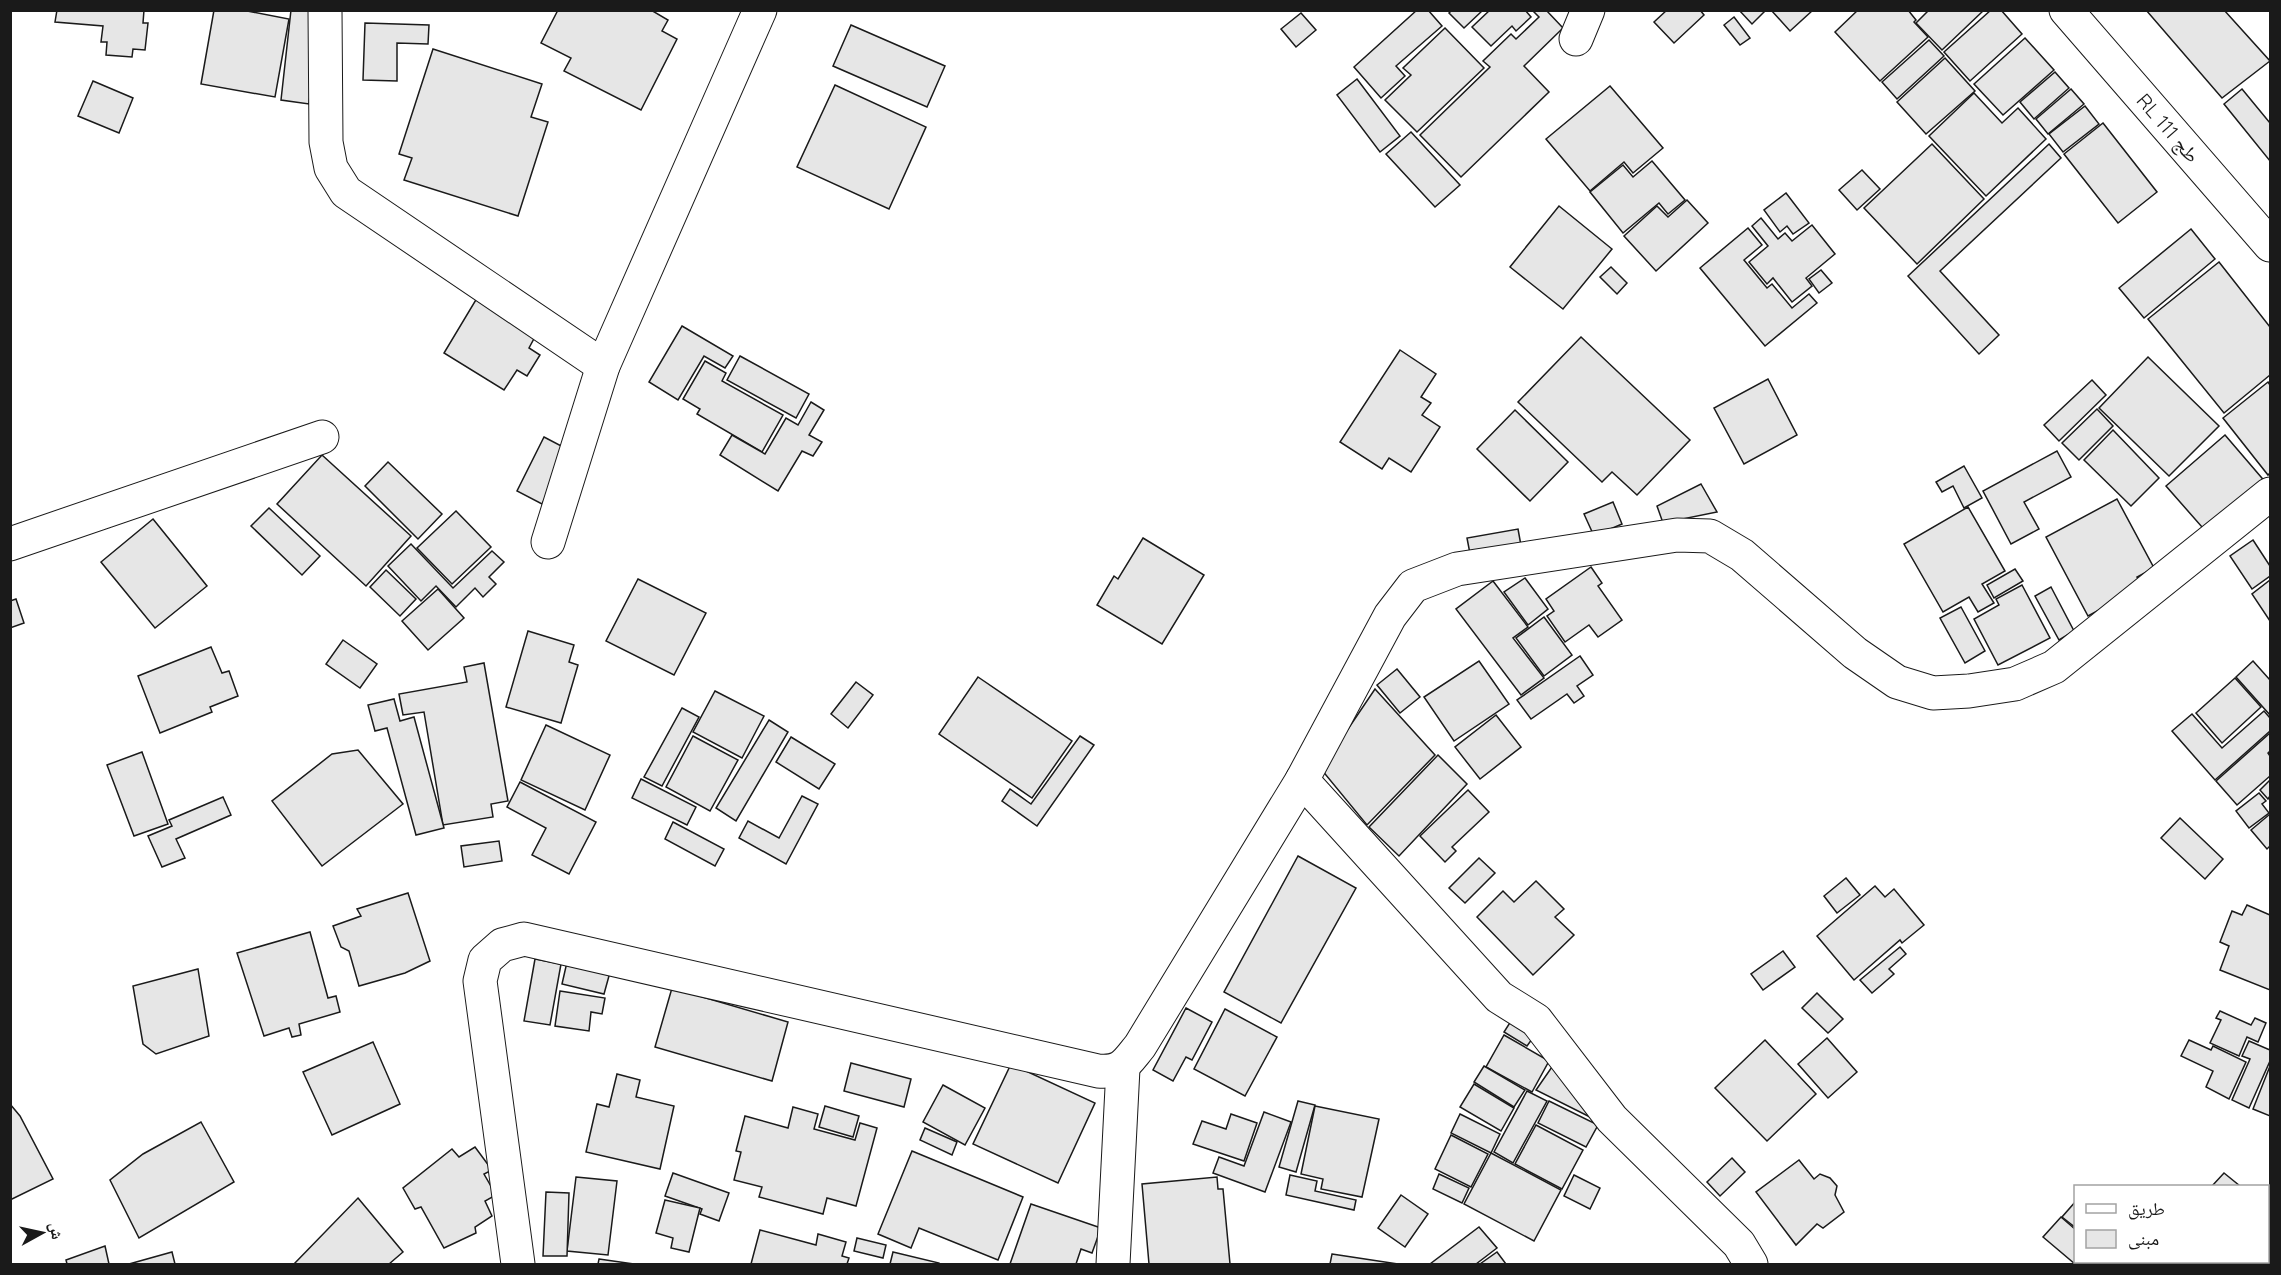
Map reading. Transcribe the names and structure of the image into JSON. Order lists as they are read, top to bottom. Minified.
{"streets":{"street":["RL طج 111"]},"legend":["طريق","مبنى"],"north":"right"}
